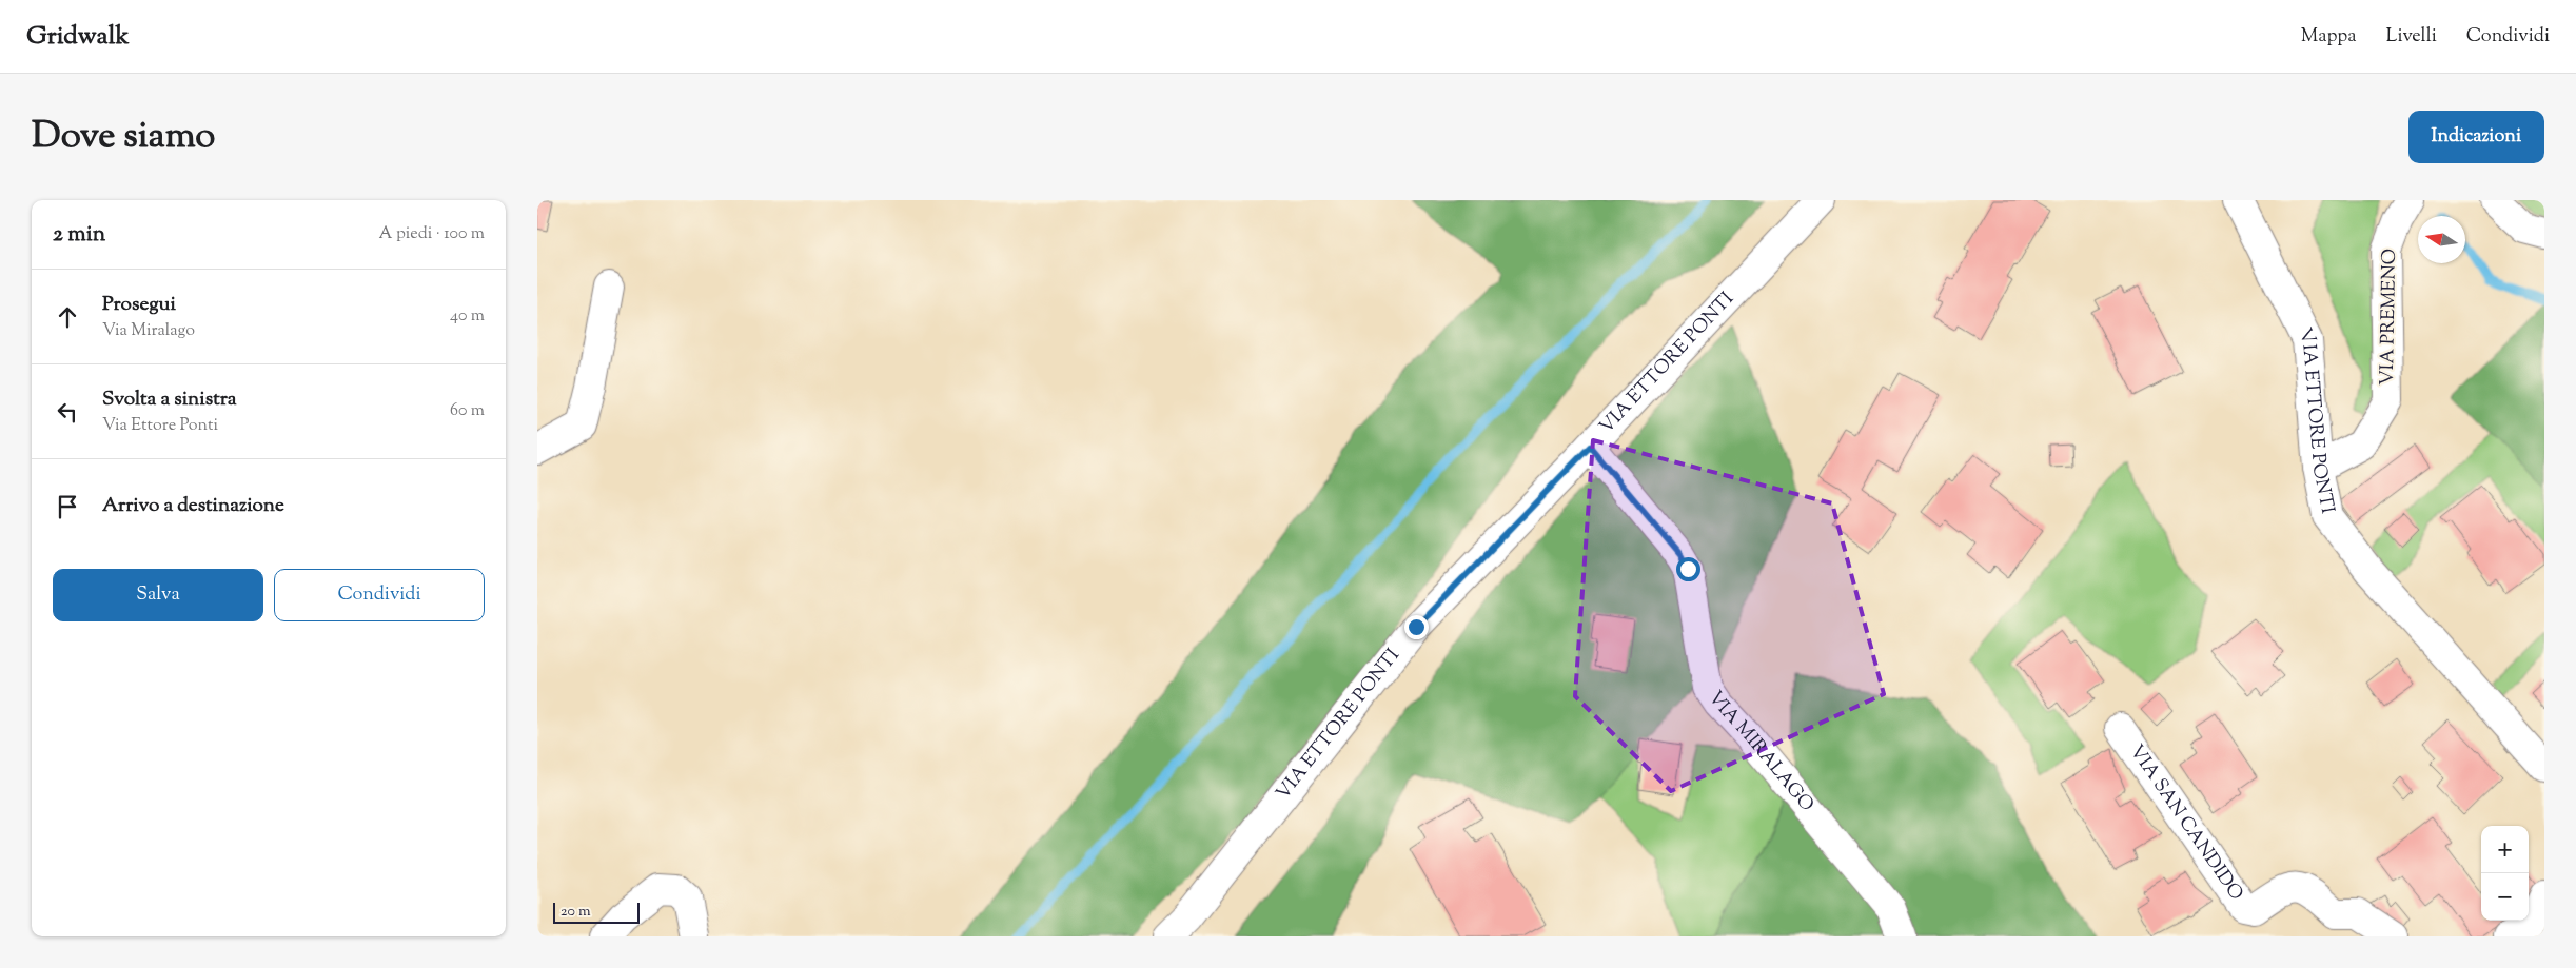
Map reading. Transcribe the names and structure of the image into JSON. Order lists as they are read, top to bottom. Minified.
{"streets":{"street":["VIA PREMENO","VIA ETTORE PONTI","VIA MIRALAGO","VIA SAN CANDIDO"]},"crossings":[["VIA PREMENO","VIA ETTORE PONTI"],["VIA ETTORE PONTI","VIA MIRALAGO"]],"scale_bar":"20 m","north":"left","page":{"header":"Gridwalk","nav":["Mappa","Livelli","Condividi"],"title":"Dove siamo","buttons":["Indicazioni",["Salva","Condividi"]],"heading":["2 min","A piedi · 100 m"],"list":[["Prosegui","Via Miralago","40 m"],["Svolta a sinistra","Via Ettore Ponti","60 m"],"Arrivo a destinazione"],"map_buttons":["+","−"],"scale":"20 m"}}
